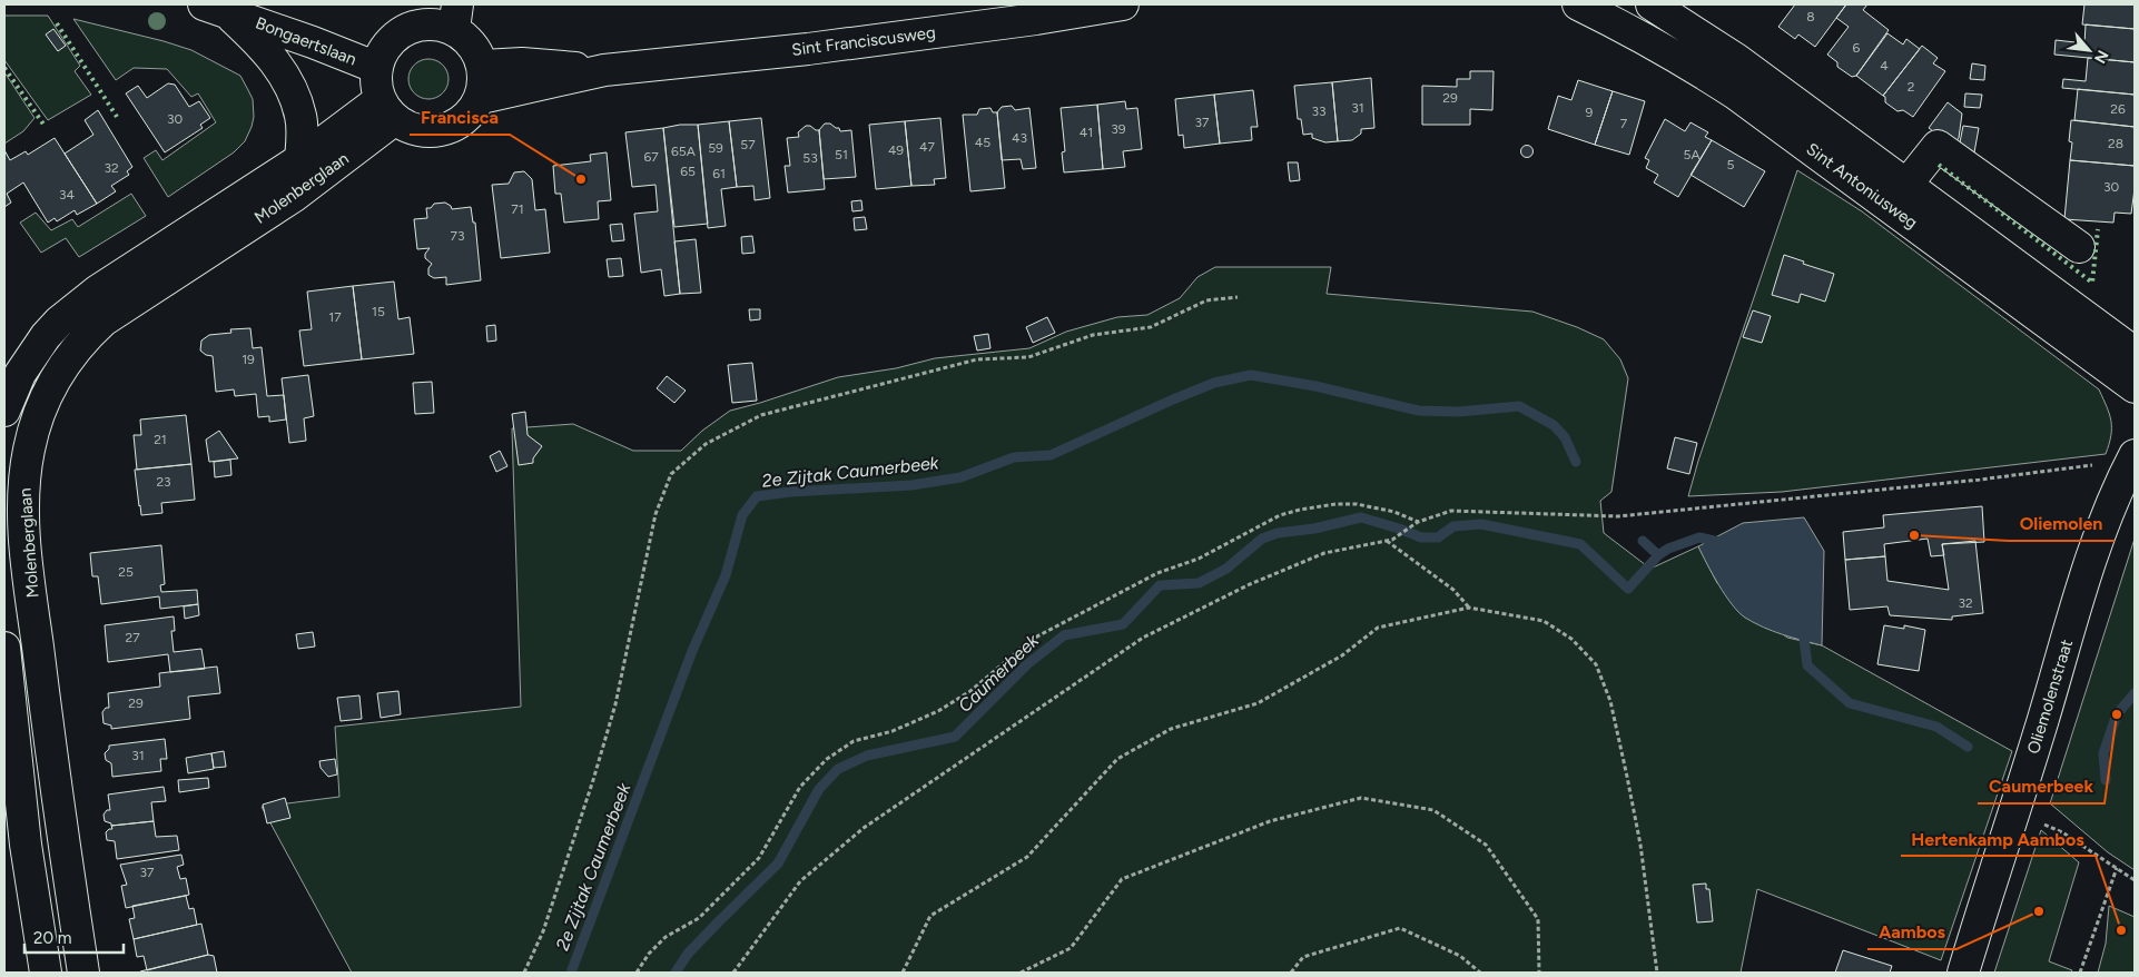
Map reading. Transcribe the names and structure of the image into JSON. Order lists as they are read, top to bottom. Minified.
{"streets":{"street":["Bongaertslaan","Sint Franciscusweg","Sint Antoniusweg","Molenberglaan","Oliemolenstraat"]},"crossings":[["Bongaertslaan","Sint Franciscusweg"],["Bongaertslaan","Molenberglaan"],["Sint Franciscusweg","Molenberglaan"]],"water":["2e Zijtak Caumerbeek","Caumerbeek"],"places":["Francisca","Oliemolen","Caumerbeek","Aambos","Hertenkamp Aambos"],"house_numbers":["8","6","4","2","29","31","26","33","9","30","37","7","39","41","43","45","28","57","47","59","49","65A","51","5A","67","53","5","32","65","61","30","34","71","73","15","17","19","21","23","25","32","27","29","31","37"],"scale_bar":"20 m","north":"bottom right"}
